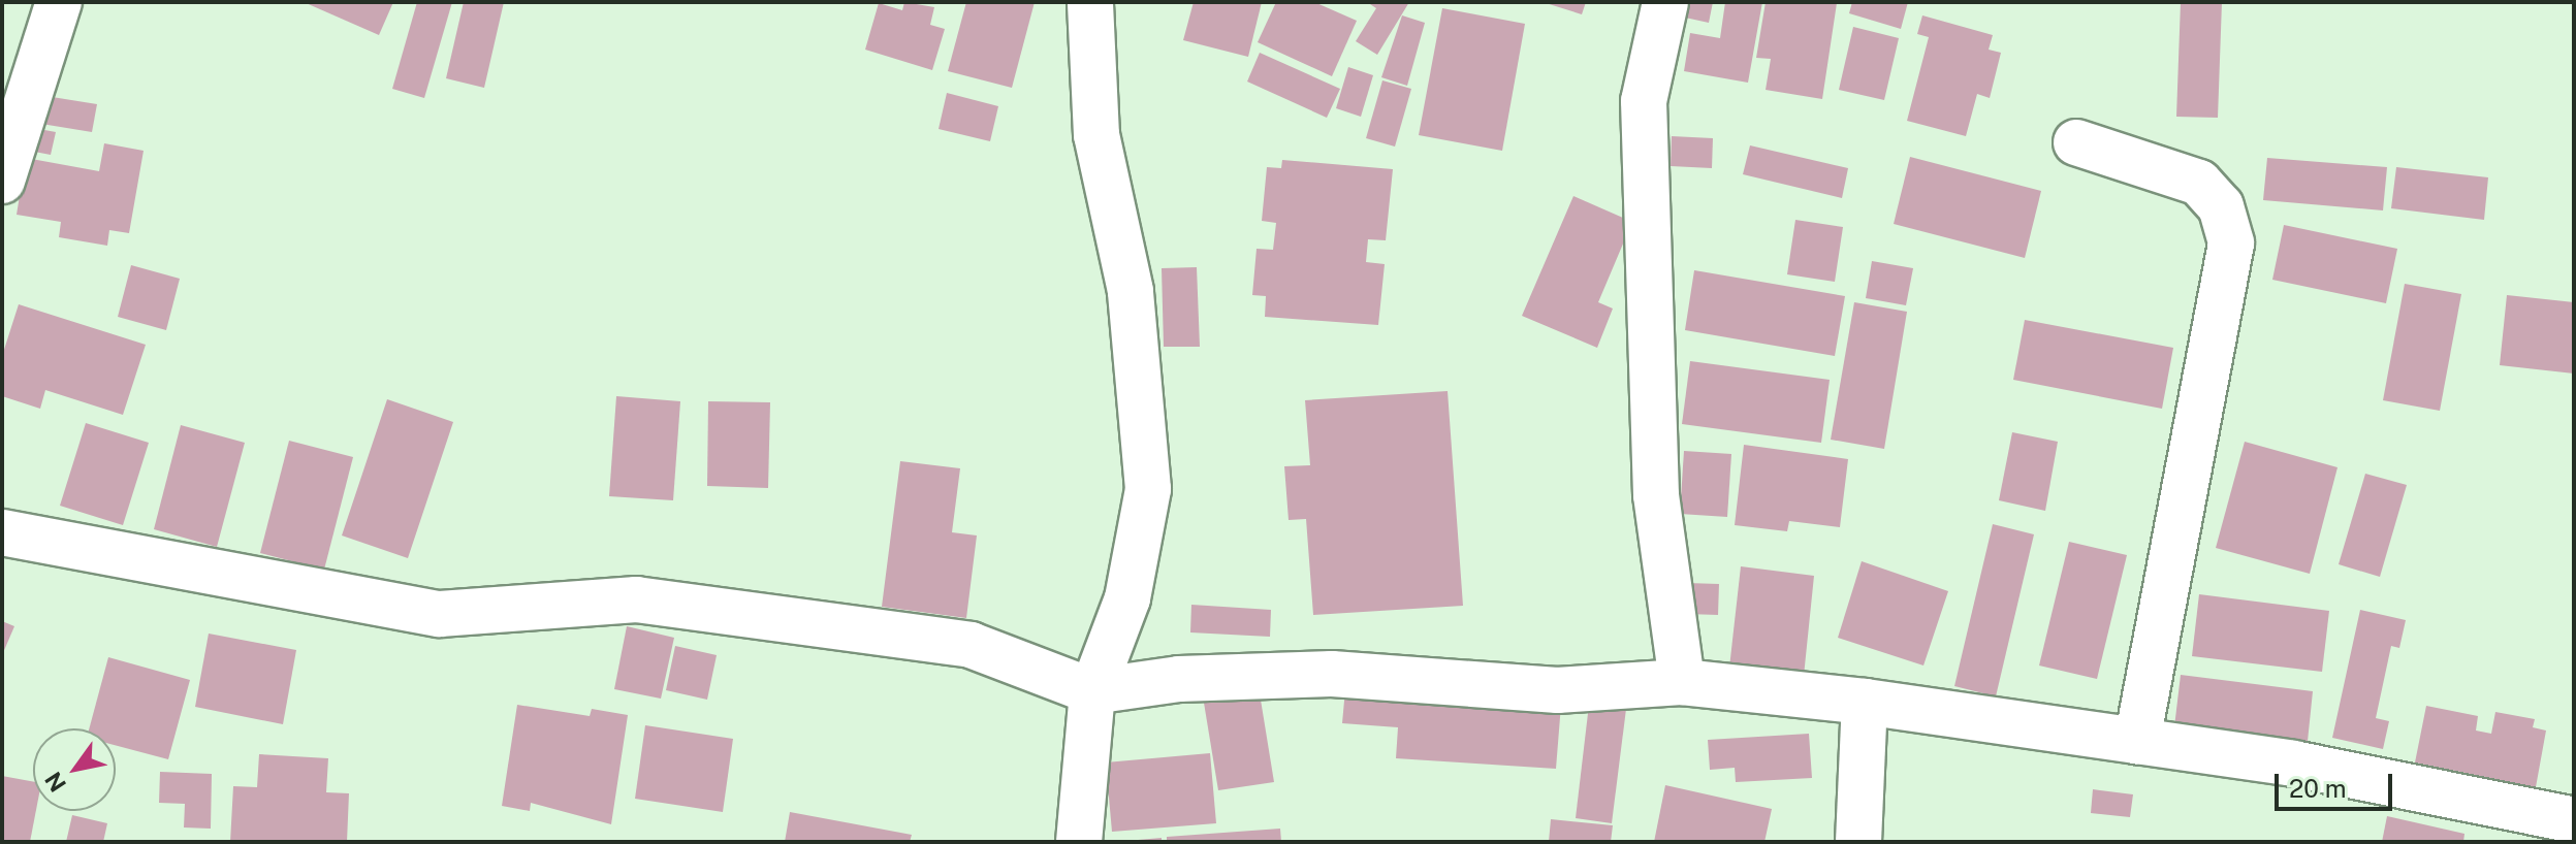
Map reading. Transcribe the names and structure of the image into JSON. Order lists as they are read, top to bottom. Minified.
{"scale_bar":"20 m","north":"bottom left"}
